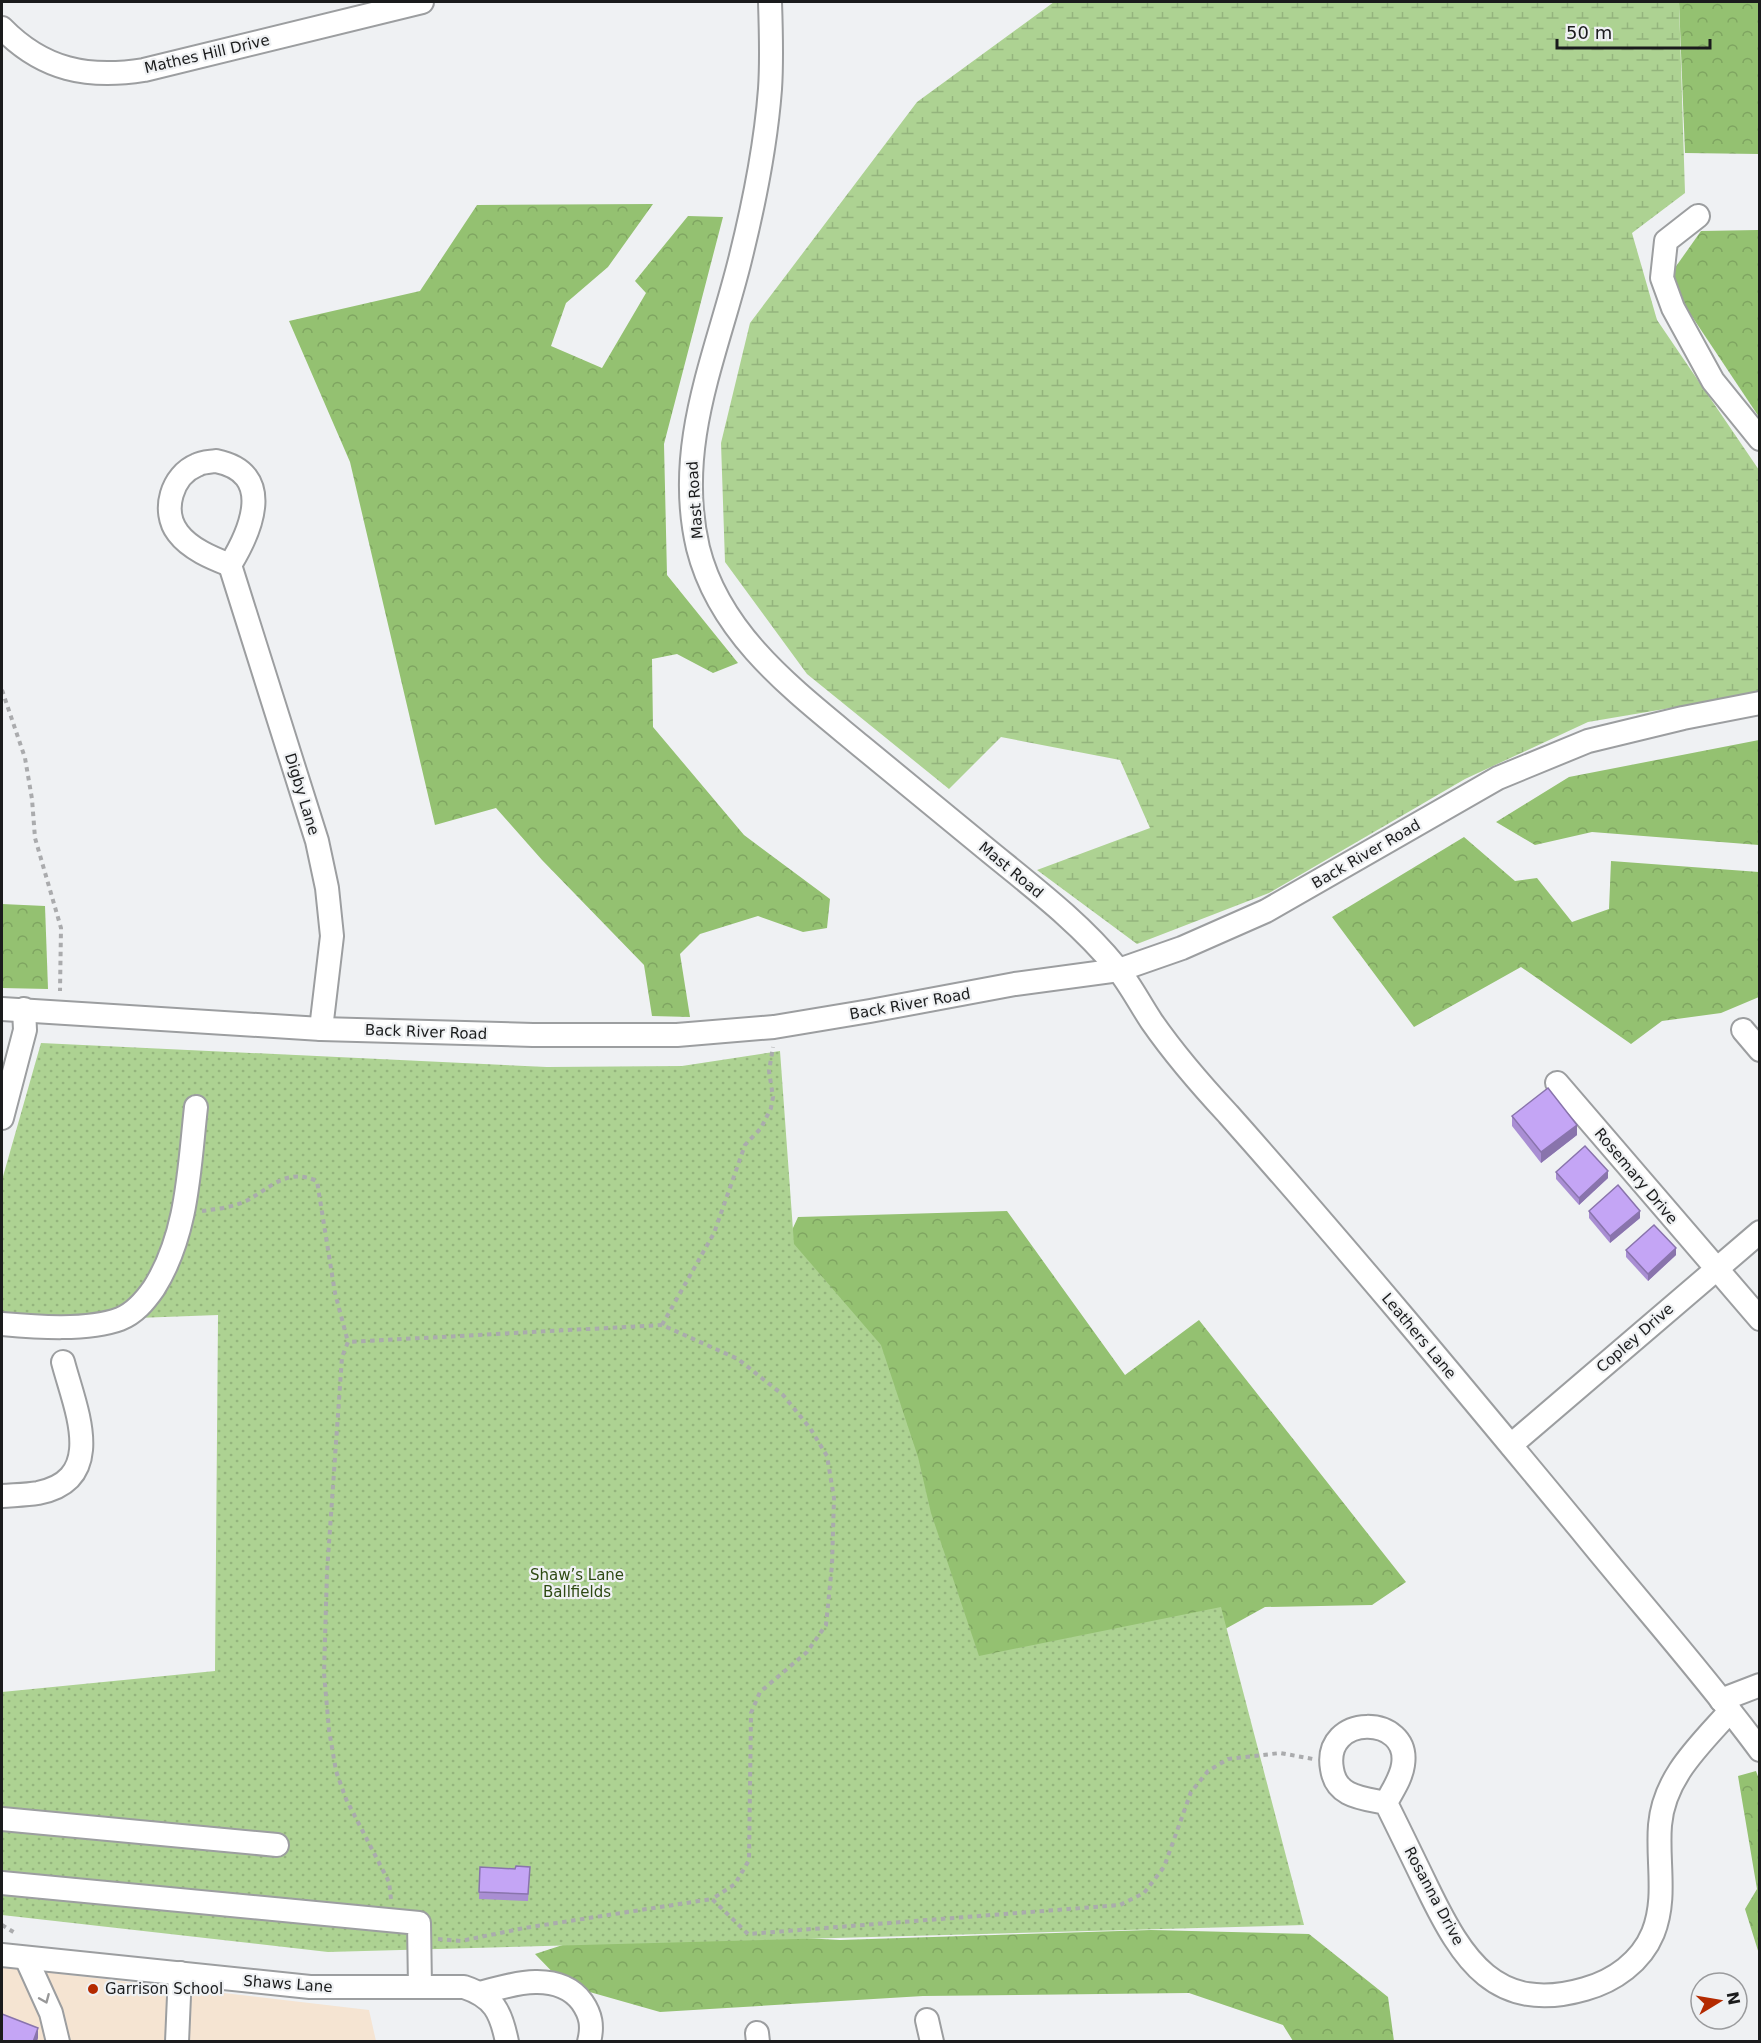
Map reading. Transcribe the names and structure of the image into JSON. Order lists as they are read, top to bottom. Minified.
{"streets":{"street":["Mathes Hill Drive","Mast Road","Digby Lane","Back River Road","Rosemary Drive","Leathers Lane","Copley Drive","Rosanna Drive","Shaws Lane"]},"crossings":[["Mast Road","Back River Road"],["Mast Road","Leathers Lane"],["Digby Lane","Back River Road"],["Back River Road","Leathers Lane"],["Rosemary Drive","Copley Drive"],["Leathers Lane","Copley Drive"],["Leathers Lane","Rosanna Drive"]],"parks":["Shaw’s Lane Ballfields"],"places":["Garrison School"],"scale_bar":"50 m","north":"right"}
